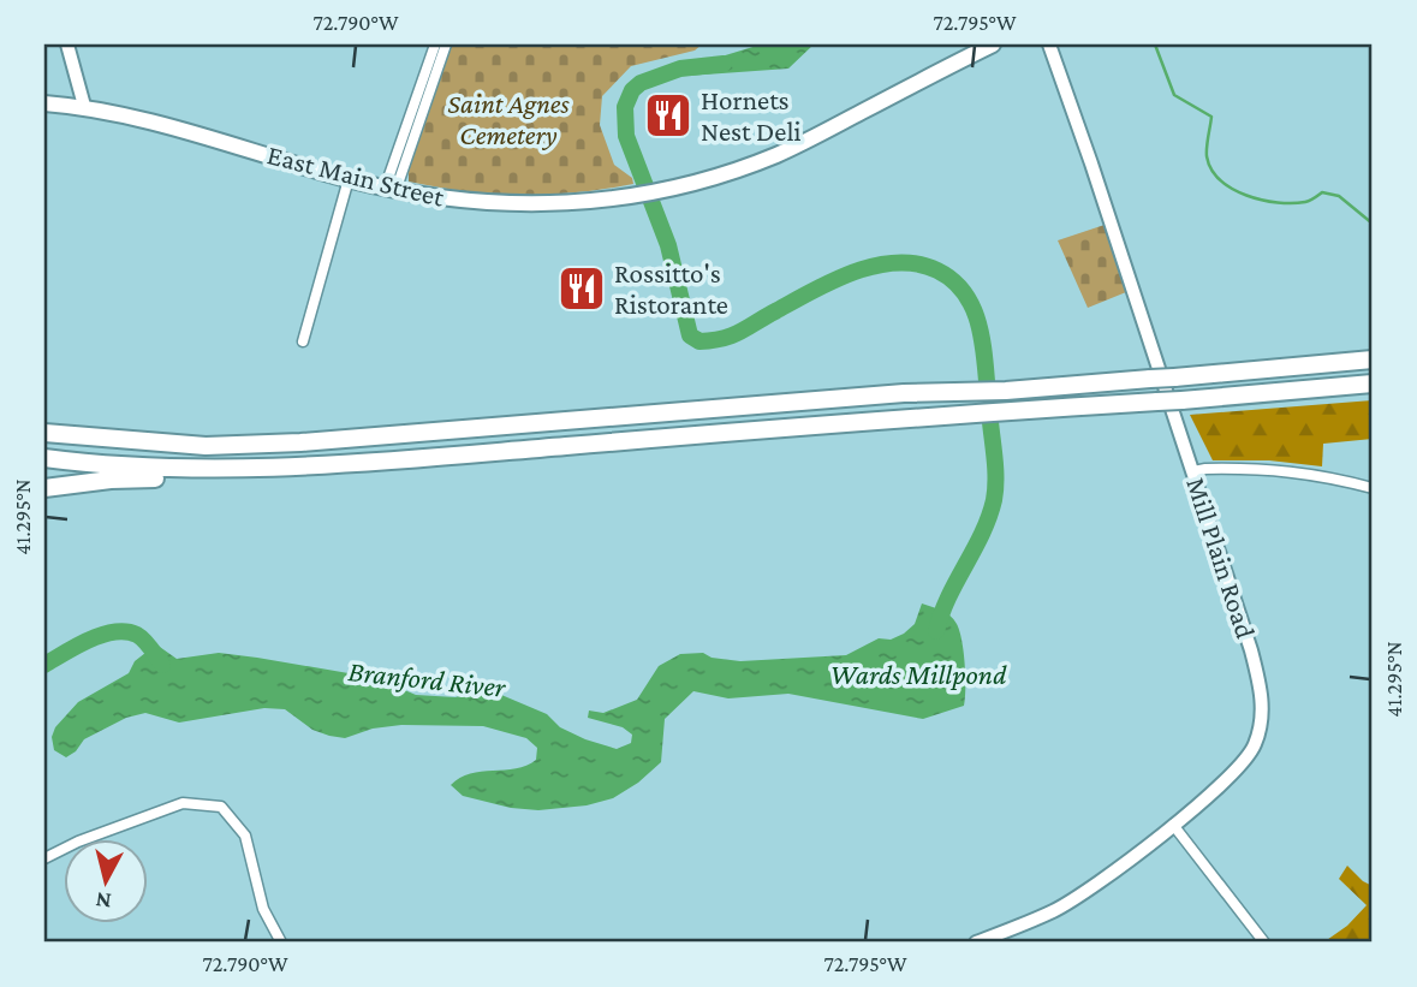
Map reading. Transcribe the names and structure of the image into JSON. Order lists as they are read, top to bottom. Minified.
{"streets":{"main road":["East Main Street"],"street":["Mill Plain Road"]},"water":["Wards Millpond","Branford River"],"parks":["Saint Agnes Cemetery"],"places":{"restaurant":["Hornets Nest Deli","Rossitto's Ristorante"]},"north":"bottom","coordinates":["72.790°W","72.795°W","41.295°N"]}
